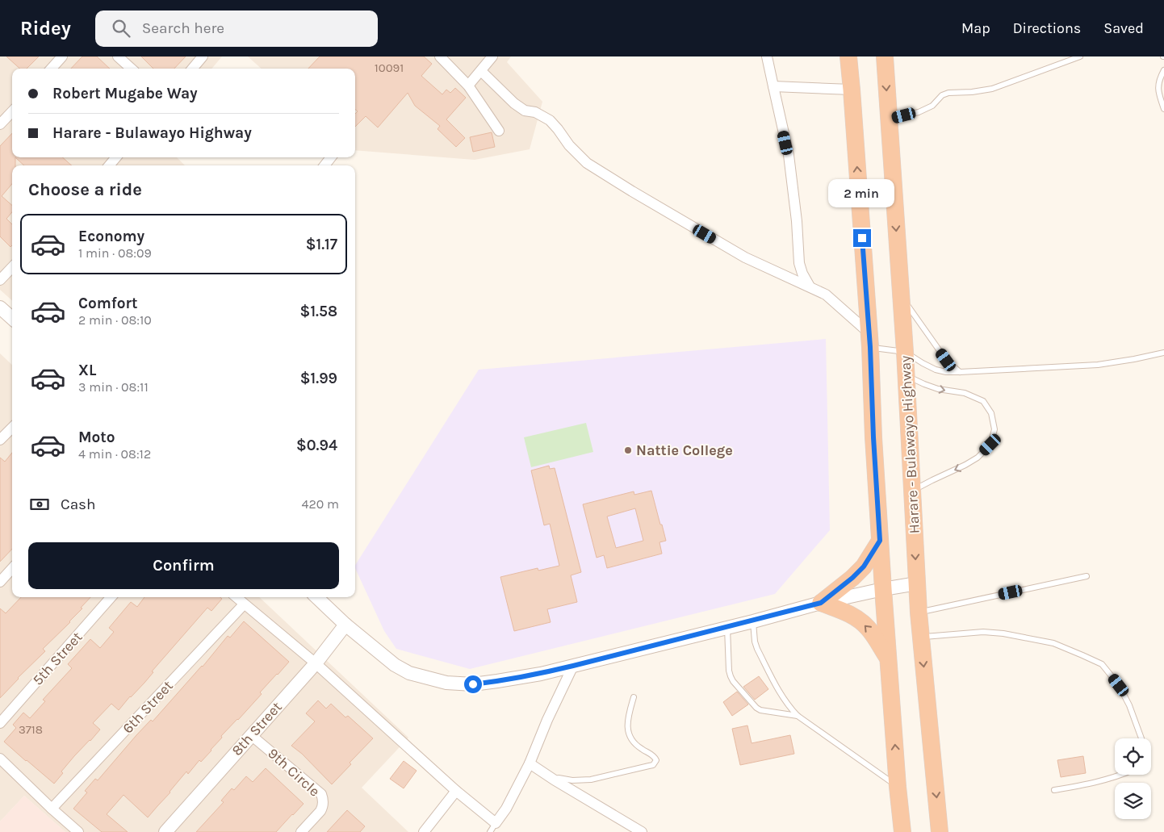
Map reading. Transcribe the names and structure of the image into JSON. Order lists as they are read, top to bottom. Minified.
{"streets":{"highway":["Harare - Bulawayo Highway"],"street":["5th Street","6th Street","8th Street","9th Circle"]},"crossings":[["8th Street","9th Circle"]],"places":["Nattie College"],"house_numbers":["10091","3718"],"page":{"header":"Ridey","search":"Search here","nav":["Map","Directions","Saved"],"banner":["Robert Mugabe Way","Harare - Bulawayo Highway"],"heading":"Choose a ride","bubble":"2 min","list":[{"name":"Economy","note":"1 min · 08:09","value":"$1.17"},{"name":"Comfort","note":"2 min · 08:10","value":"$1.58"},{"name":"XL","note":"3 min · 08:11","value":"$1.99"},{"name":"Moto","note":"4 min · 08:12","value":"$0.94"}],"pay":["Cash","420 m"],"buttons":"Confirm"}}
